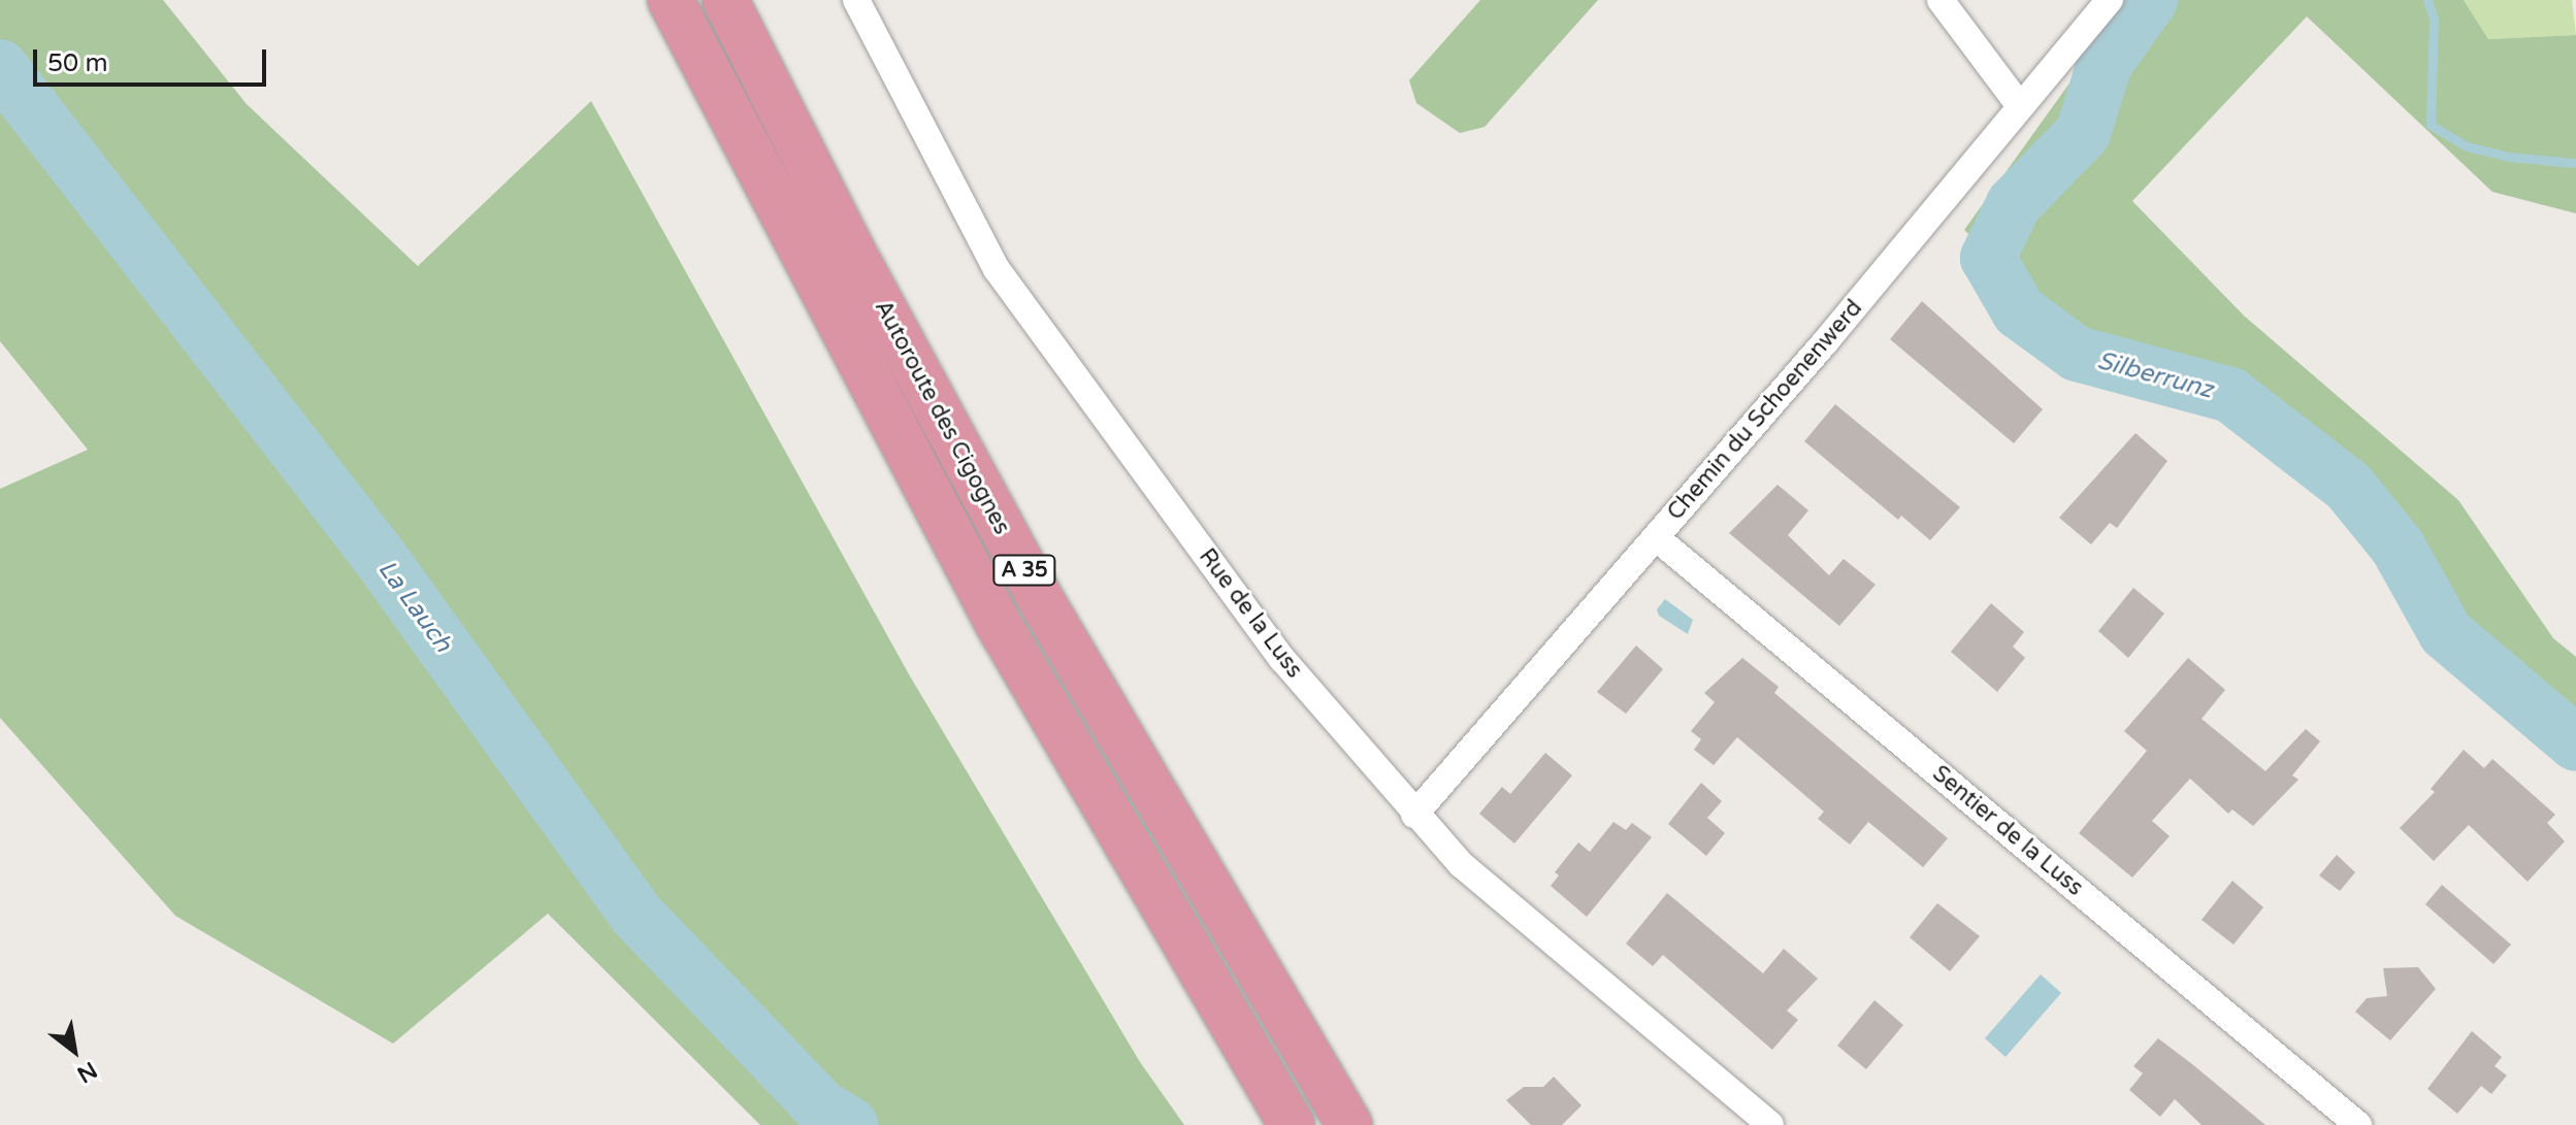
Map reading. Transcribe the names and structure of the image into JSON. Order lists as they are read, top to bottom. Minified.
{"streets":{"highway":["Autoroute des Cigognes","A 35"],"street":["Chemin du Schoenenwerd","Rue de la Luss","Sentier de la Luss"]},"crossings":[["Chemin du Schoenenwerd","Rue de la Luss"],["Chemin du Schoenenwerd","Sentier de la Luss"]],"water":["Silberrunz","La Lauch"],"scale_bar":"50 m","north":"bottom right"}
